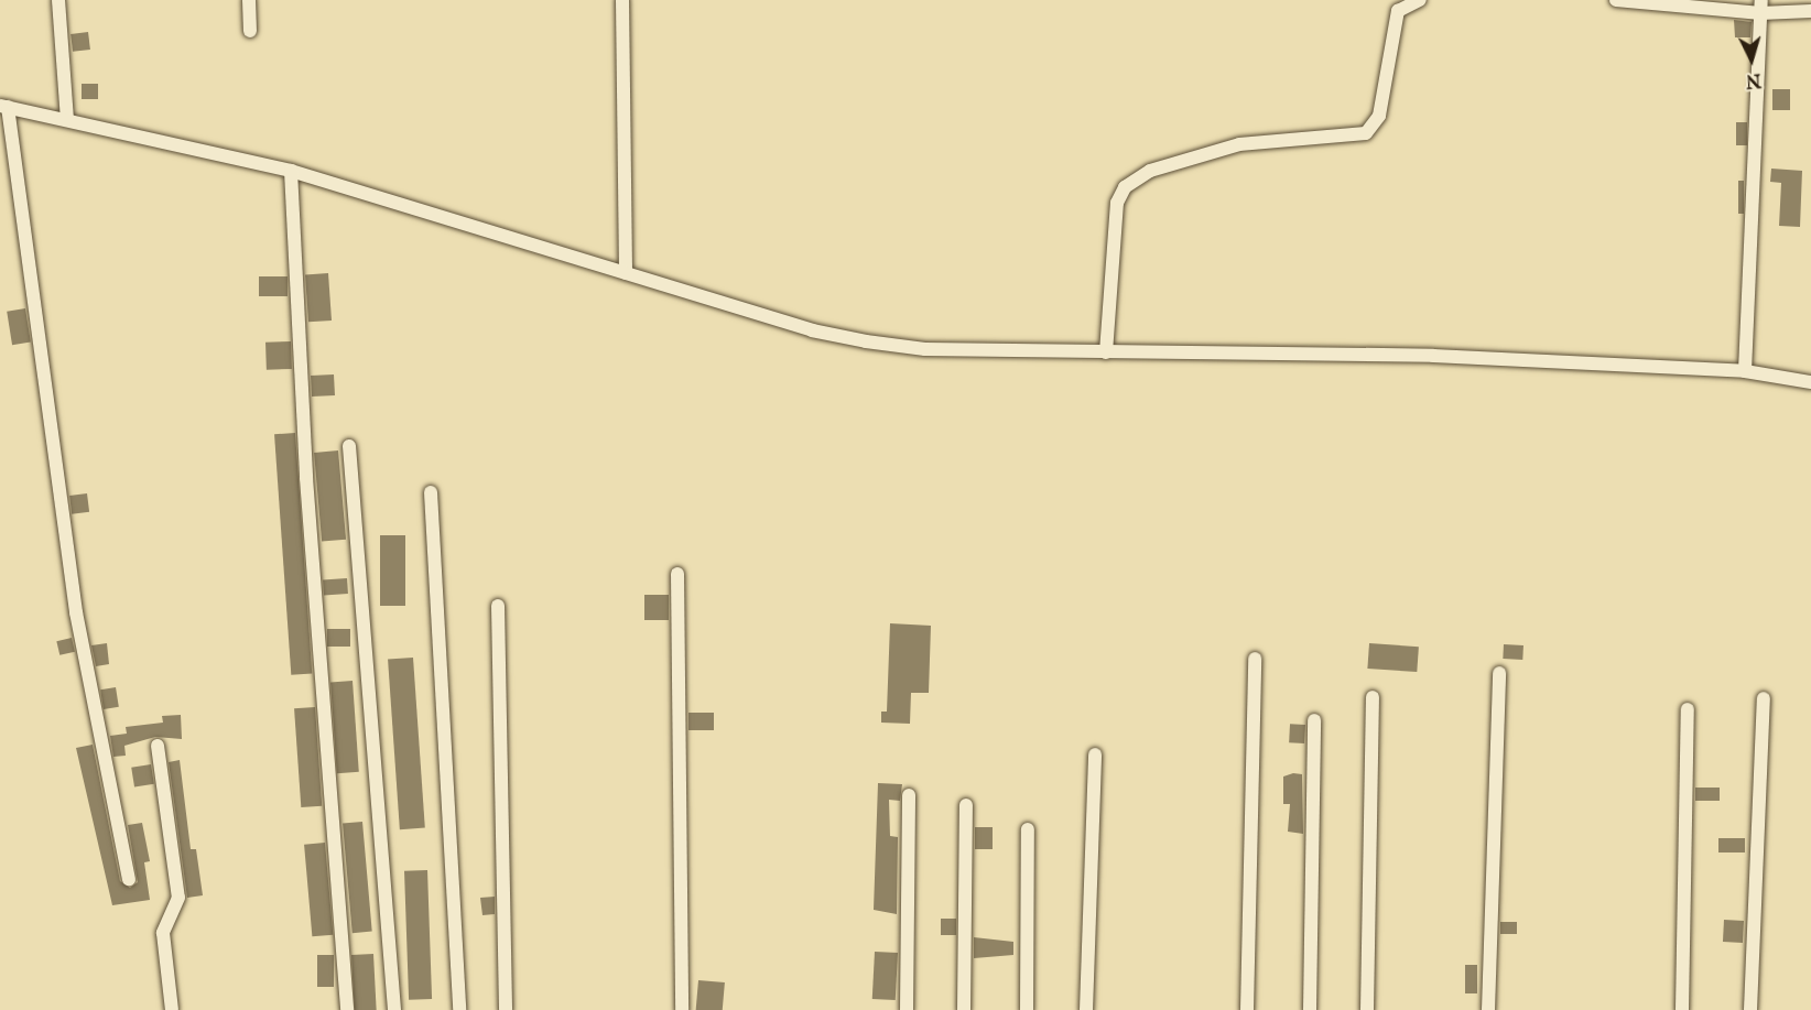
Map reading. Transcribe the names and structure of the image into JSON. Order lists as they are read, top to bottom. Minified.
{"north":"bottom"}
